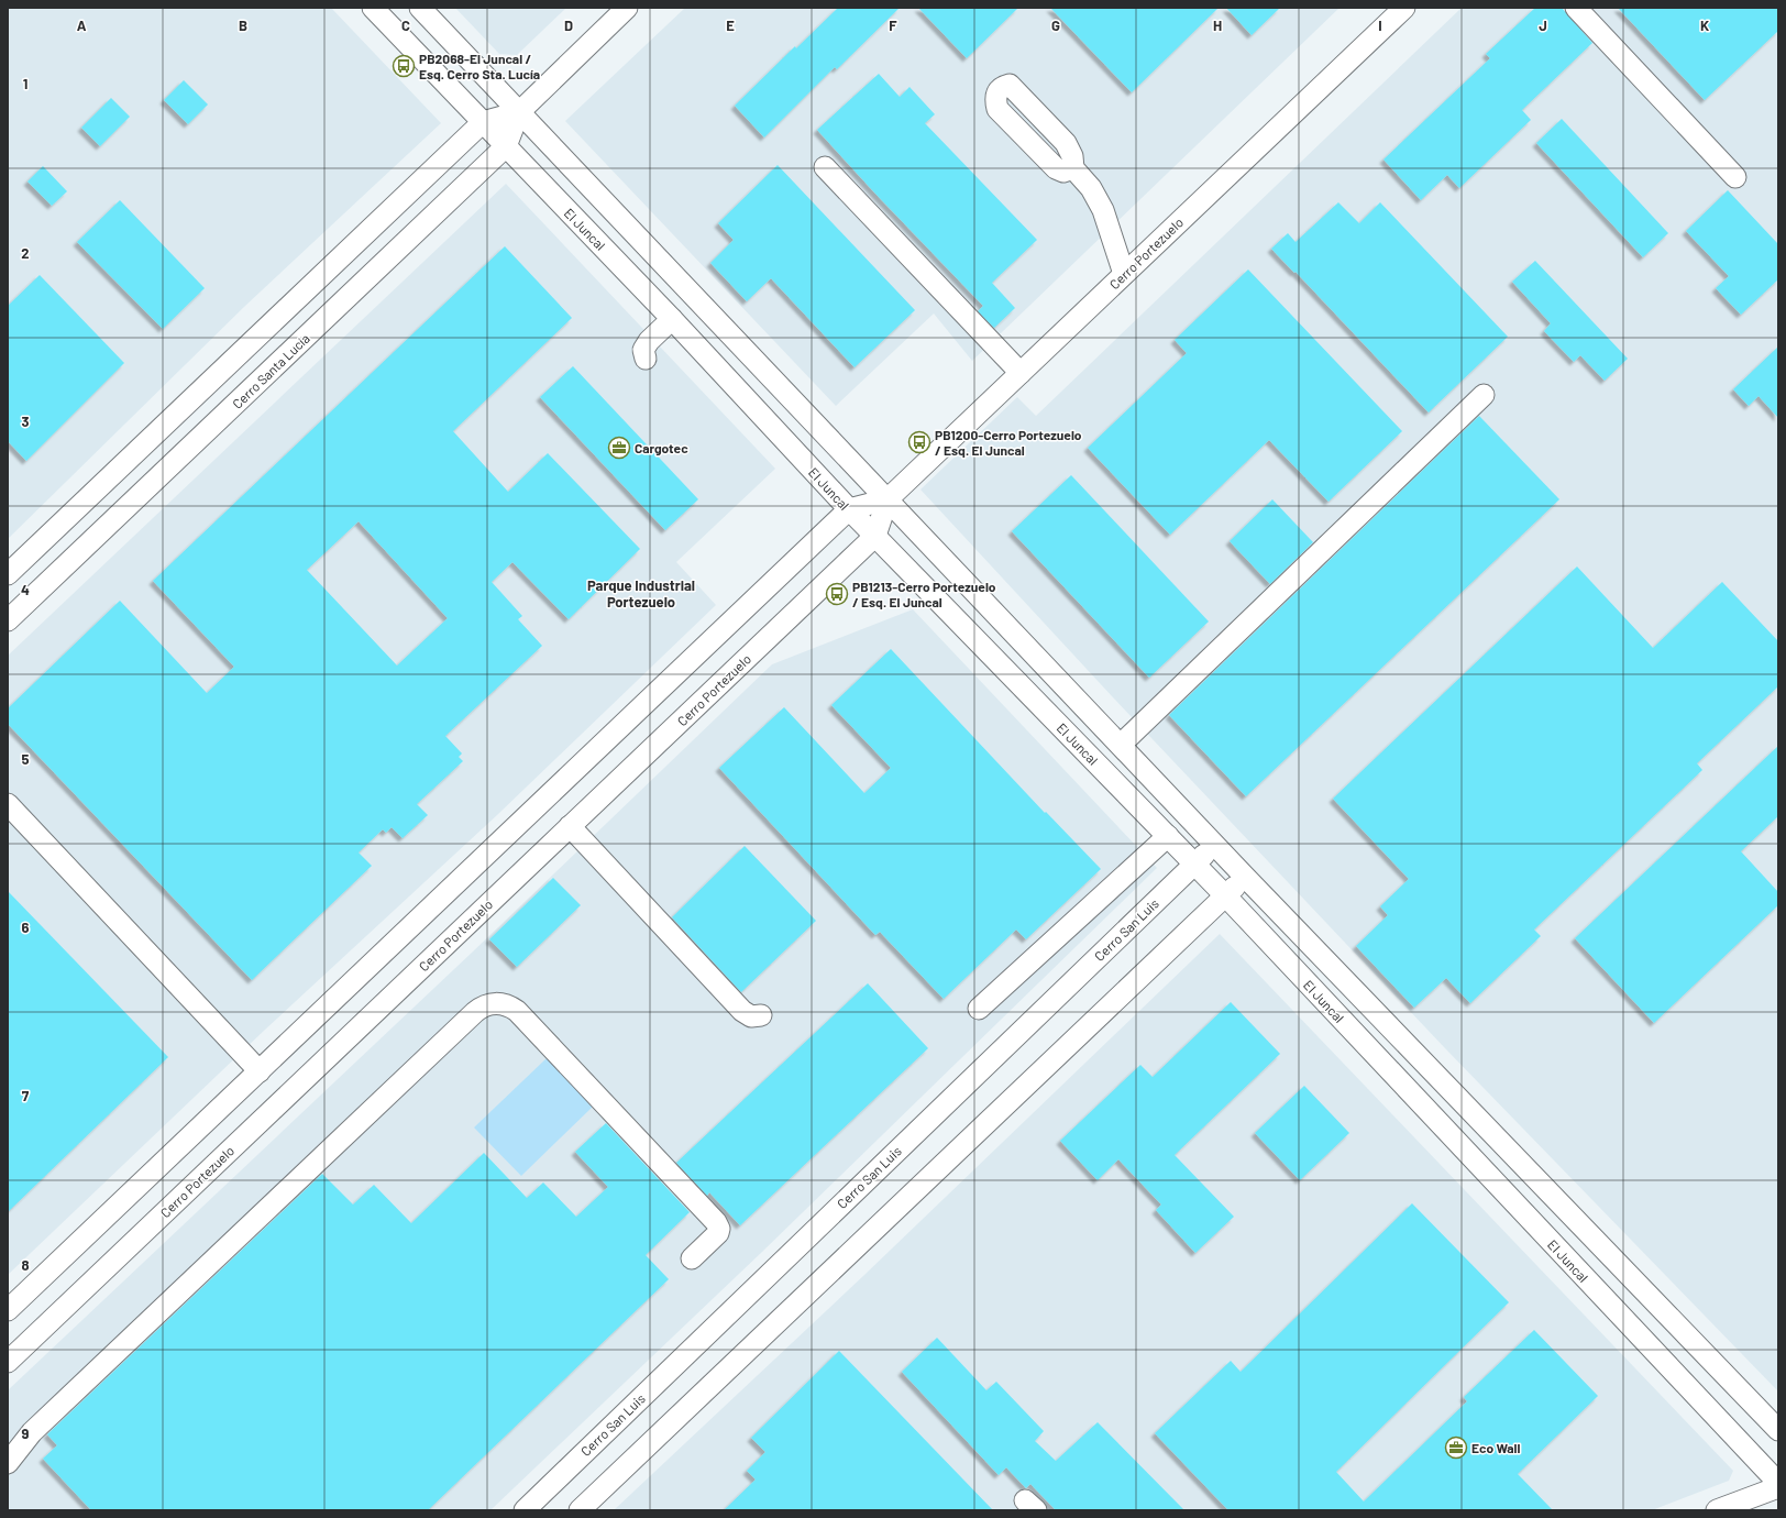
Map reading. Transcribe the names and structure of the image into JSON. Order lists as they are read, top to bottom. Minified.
{"streets":{"street":["El Juncal","Cerro Portezuelo","Cerro Santa Lucía","Cerro San Luis"]},"crossings":[["El Juncal","Cerro Portezuelo"],["El Juncal","Cerro Santa Lucía"],["El Juncal","Cerro San Luis"]],"districts":["Parque Industrial Portezuelo"],"places":{"bus stop":["PB2068-El Juncal / Esq. Cerro Sta. Lucía","PB1200-Cerro Portezuelo / Esq. El Juncal","PB1213-Cerro Portezuelo / Esq. El Juncal"],"office":["Cargotec","Eco Wall"]},"grid":{"columns":["A","B","C","D","E","F","G","H","I","J","K"],"rows":["1","2","3","4","5","6","7","8","9"]}}
